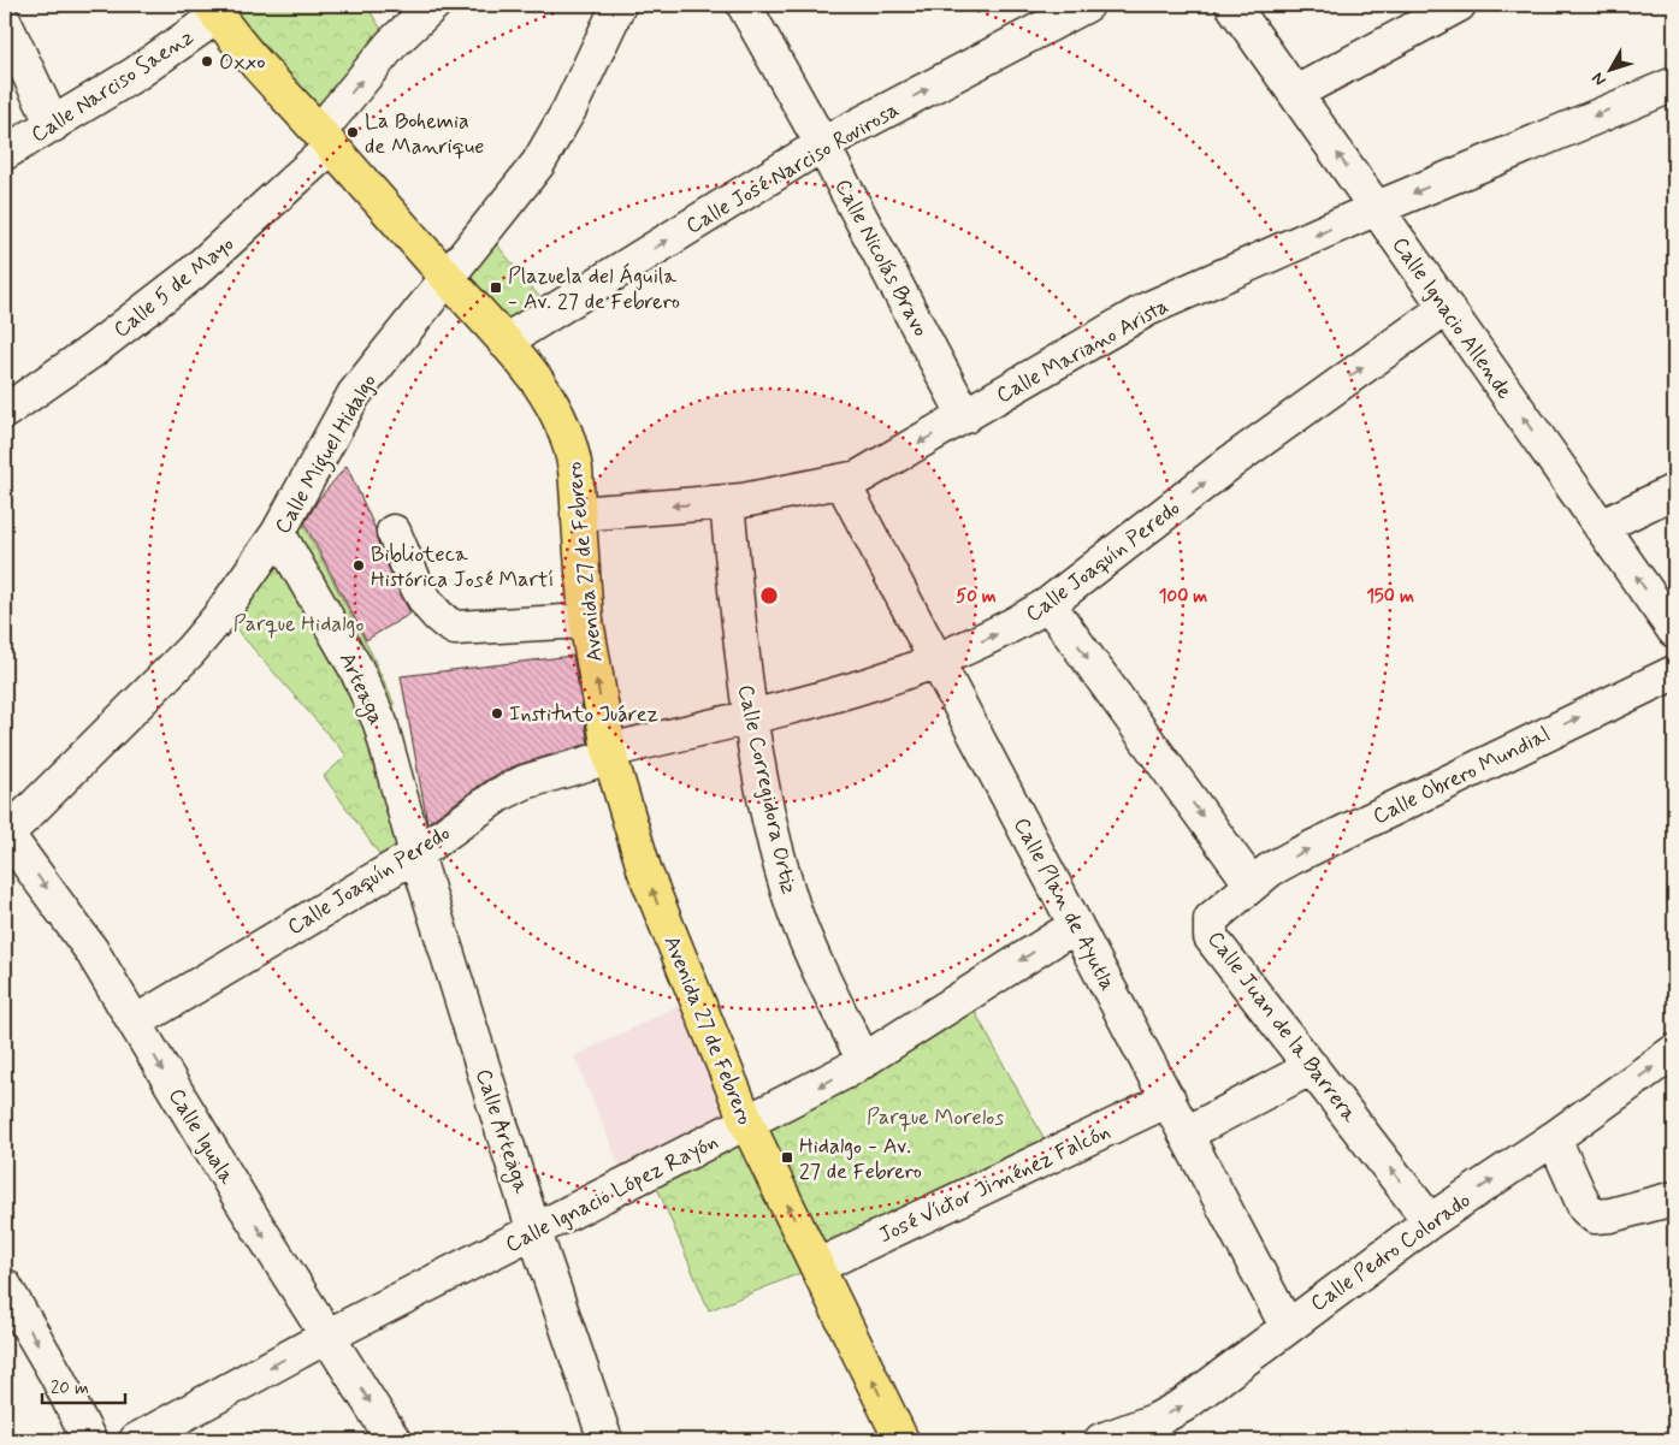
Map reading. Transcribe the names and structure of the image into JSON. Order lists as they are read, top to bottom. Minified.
{"streets":{"main road":["Avenida 27 de Febrero"],"street":["Calle Narciso Saenz","Calle José Narciso Rovirosa","Calle Nicolás Bravo","Calle 5 de Mayo","Calle Ignacio Allende","Calle Mariano Arista","Calle Miguel Hidalgo","Calle Joaquín Peredo","Arteaga","Calle Obrero Mundial","Calle Corregidora Ortiz","Calle Plan de Ayutla","Calle Juan de la Barrera","Calle Arteaga","Calle Iguala","José Víctor Jiménez Falcón","Calle Ignacio López Rayón","Calle Pedro Colorado"]},"crossings":[["Calle Narciso Saenz","Avenida 27 de Febrero"],["Calle José Narciso Rovirosa","Calle Nicolás Bravo"],["Calle José Narciso Rovirosa","Avenida 27 de Febrero"],["Calle Nicolás Bravo","Calle Mariano Arista"],["Calle 5 de Mayo","Avenida 27 de Febrero"],["Calle Ignacio Allende","Calle Mariano Arista"],["Calle Ignacio Allende","Calle Joaquín Peredo"],["Calle Mariano Arista","Avenida 27 de Febrero"],["Calle Mariano Arista","Calle Corregidora Ortiz"],["Calle Mariano Arista","Calle Plan de Ayutla"],["Calle Miguel Hidalgo","Avenida 27 de Febrero"],["Calle Miguel Hidalgo","Arteaga"],["Calle Miguel Hidalgo","Calle Iguala"],["Calle Joaquín Peredo","Avenida 27 de Febrero"],["Calle Joaquín Peredo","Arteaga"],["Calle Joaquín Peredo","Calle Corregidora Ortiz"],["Calle Joaquín Peredo","Calle Plan de Ayutla"],["Calle Joaquín Peredo","Calle Arteaga"],["Calle Joaquín Peredo","Calle Iguala"],["Avenida 27 de Febrero","José Víctor Jiménez Falcón"],["Avenida 27 de Febrero","Calle Ignacio López Rayón"],["Arteaga","Calle Arteaga"],["Calle Obrero Mundial","Calle Juan de la Barrera"],["Calle Corregidora Ortiz","Calle Ignacio López Rayón"],["Calle Plan de Ayutla","José Víctor Jiménez Falcón"],["Calle Plan de Ayutla","Calle Ignacio López Rayón"],["Calle Plan de Ayutla","Calle Pedro Colorado"],["Calle Juan de la Barrera","Calle Pedro Colorado"],["Calle Arteaga","Calle Ignacio López Rayón"],["Calle Iguala","Calle Ignacio López Rayón"]],"one_way":["Calle José Narciso Rovirosa","Calle Ignacio Allende","Calle Mariano Arista","Calle Joaquín Peredo","Avenida 27 de Febrero","Calle Obrero Mundial","Calle Juan de la Barrera","Calle Iguala","Calle Ignacio López Rayón","Calle Pedro Colorado"],"parks":["Parque Hidalgo","Parque Morelos"],"places":{"other":["Oxxo","La Bohemia de Manrique","Biblioteca Histórica José Martí","Instituto Juárez"],"transit":["Plazuela del Águila - Av. 27 de Febrero","Hidalgo - Av. 27 de Febrero"]},"scale_bar":"20 m","north":"bottom left","rings":["50 m","100 m","150 m"]}
